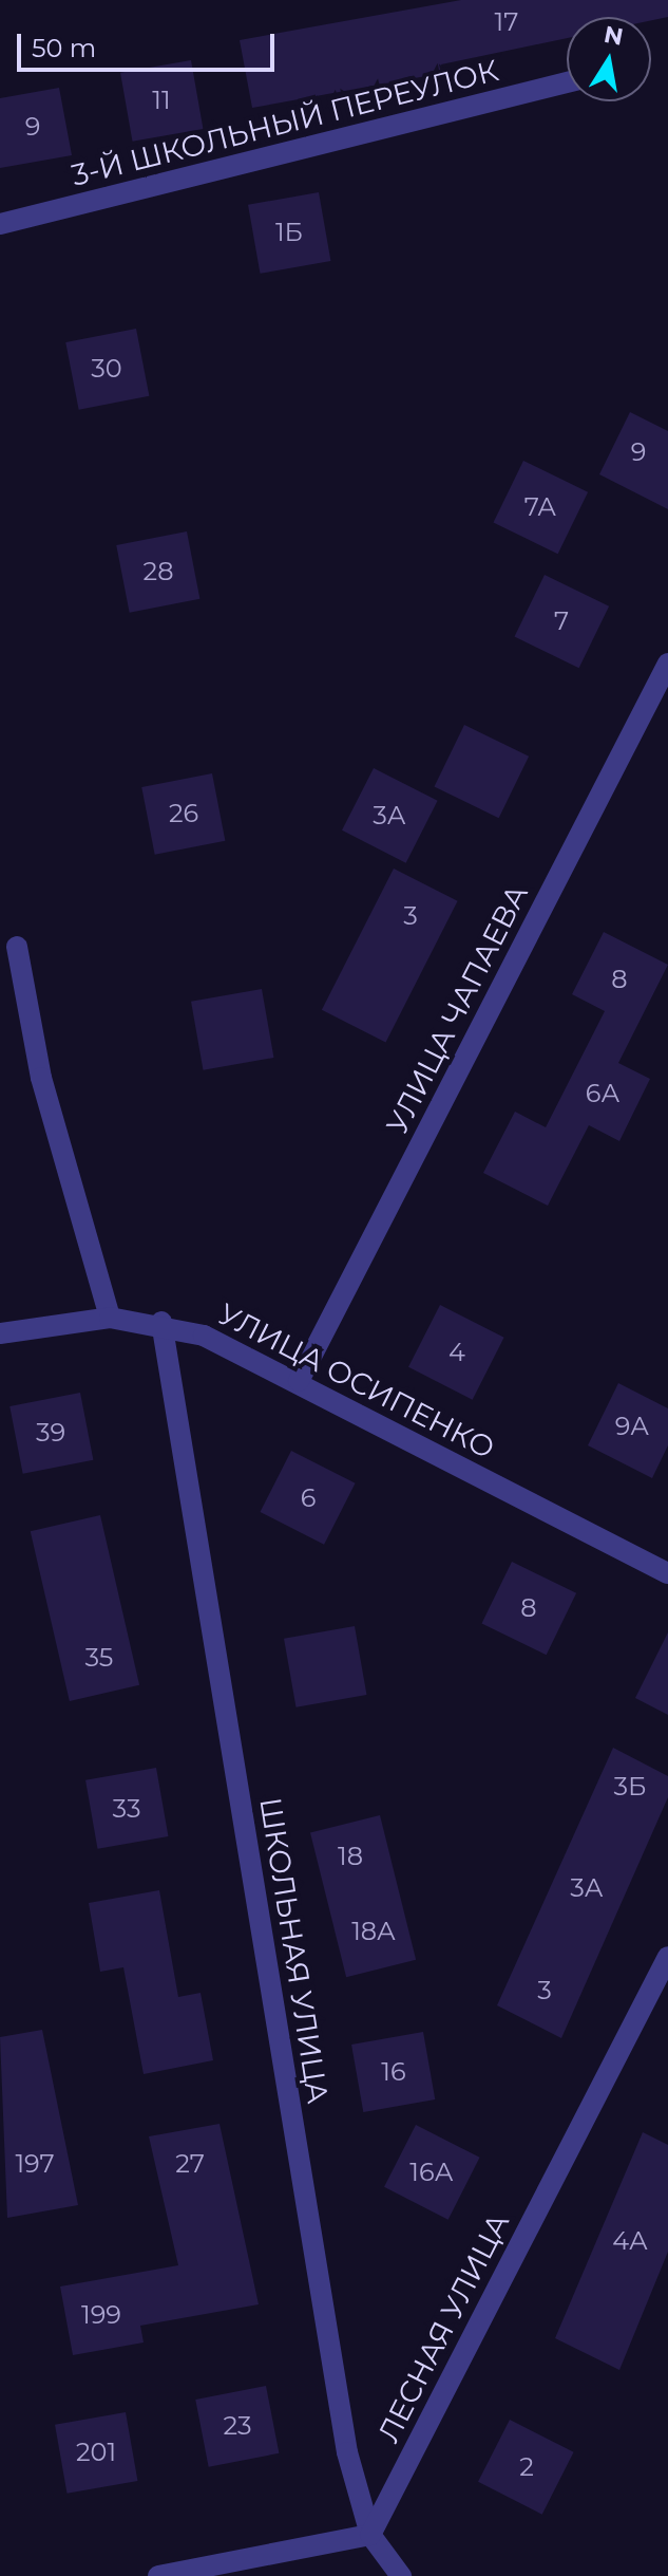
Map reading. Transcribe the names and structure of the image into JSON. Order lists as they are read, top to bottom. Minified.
{"streets":{"street":["3-Й ШКОЛЬНЫЙ ПЕРЕУЛОК","УЛИЦА ЧАПАЕВА","УЛИЦА ОСИПЕНКО","ШКОЛЬНАЯ УЛИЦА","ЛЕСНАЯ УЛИЦА"]},"crossings":[["УЛИЦА ЧАПАЕВА","УЛИЦА ОСИПЕНКО"],["УЛИЦА ОСИПЕНКО","ШКОЛЬНАЯ УЛИЦА"],["ШКОЛЬНАЯ УЛИЦА","ЛЕСНАЯ УЛИЦА"]],"house_numbers":["17","11","9","1Б","30","9","7А","28","7","26","3А","3","8","6А","4","9А","39","6","8","35","3Б","33","18","3А","18А","3","16","197","27","16А","4А","199","23","201","2"],"scale_bar":"50 m","north":"top"}
